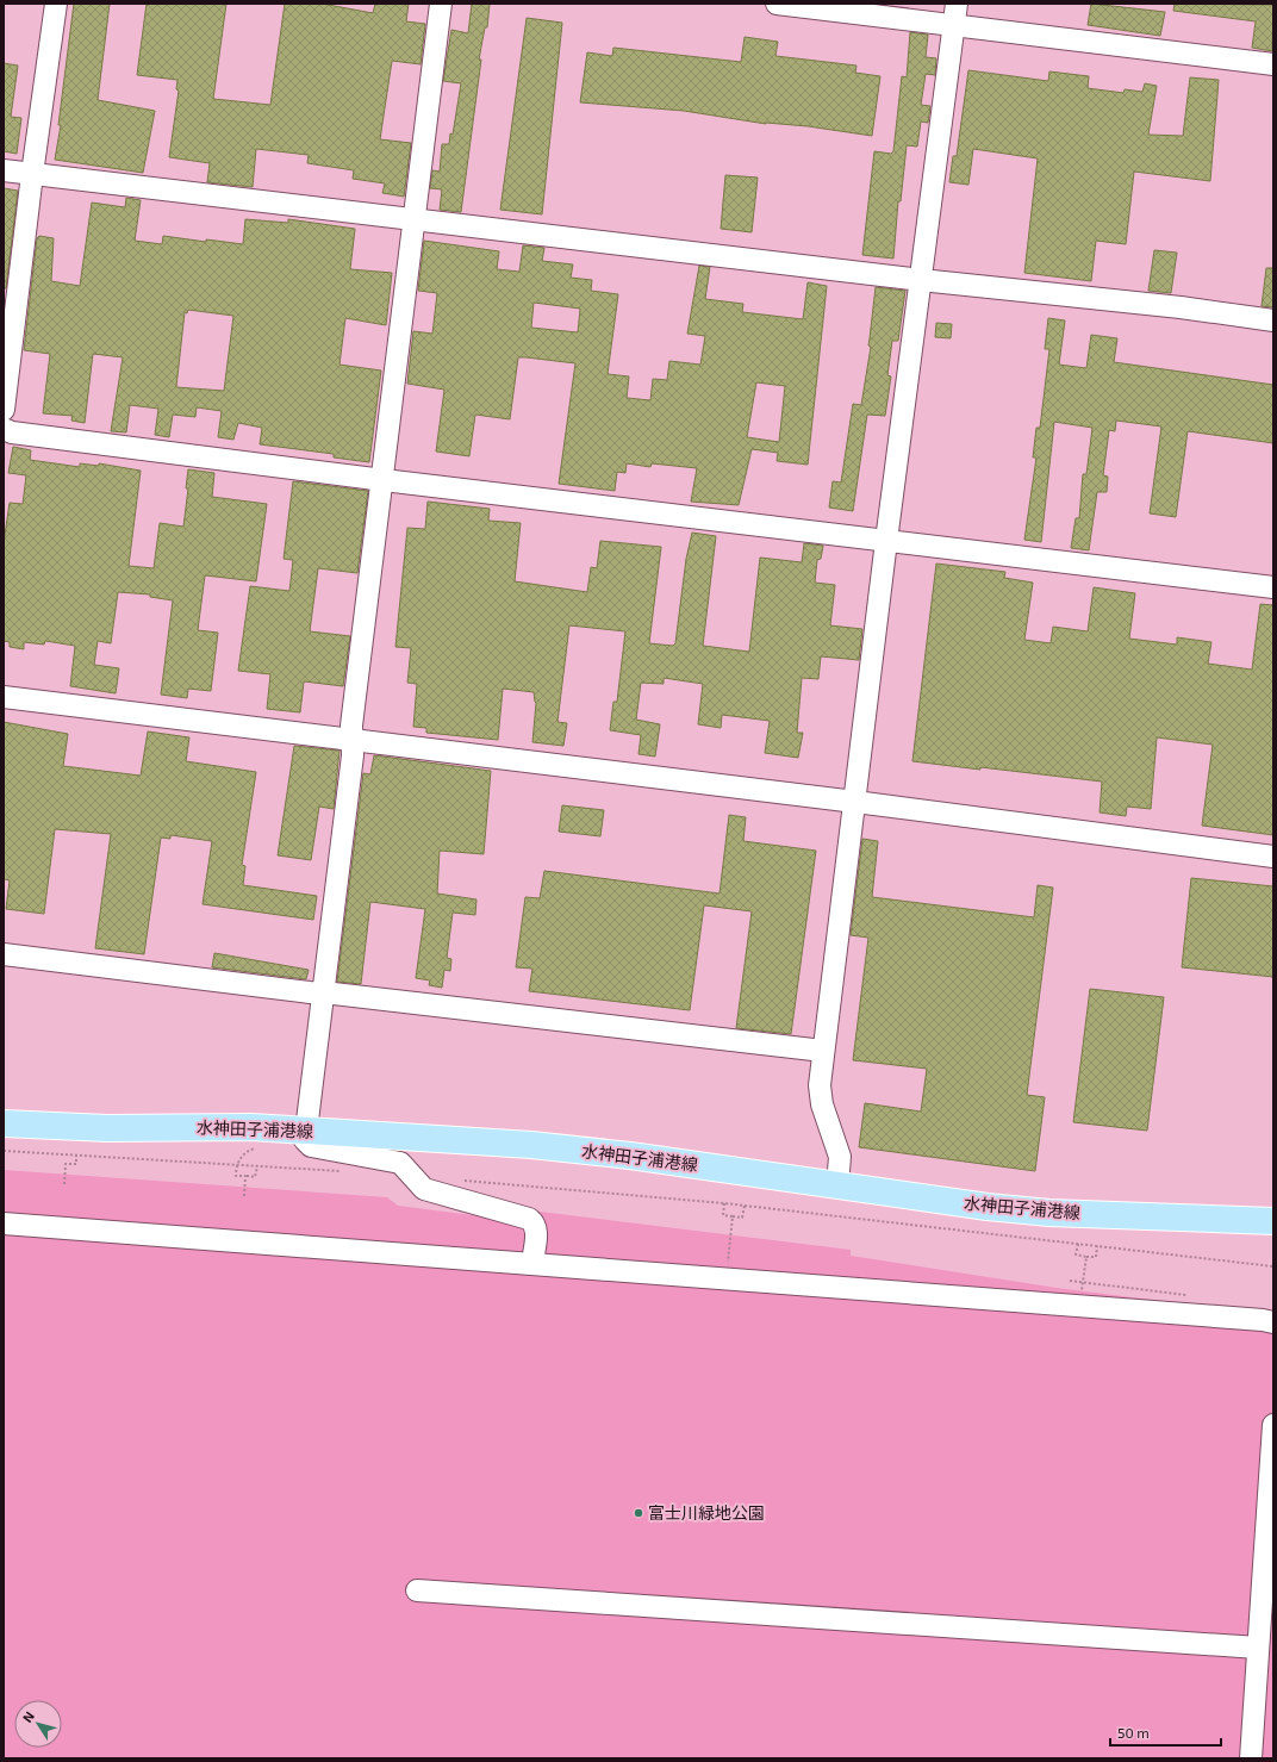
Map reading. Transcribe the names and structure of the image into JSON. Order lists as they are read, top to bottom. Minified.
{"streets":{"main road":["水神田子浦港線"]},"places":["富士川緑地公園"],"scale_bar":"50 m","north":"top left"}
